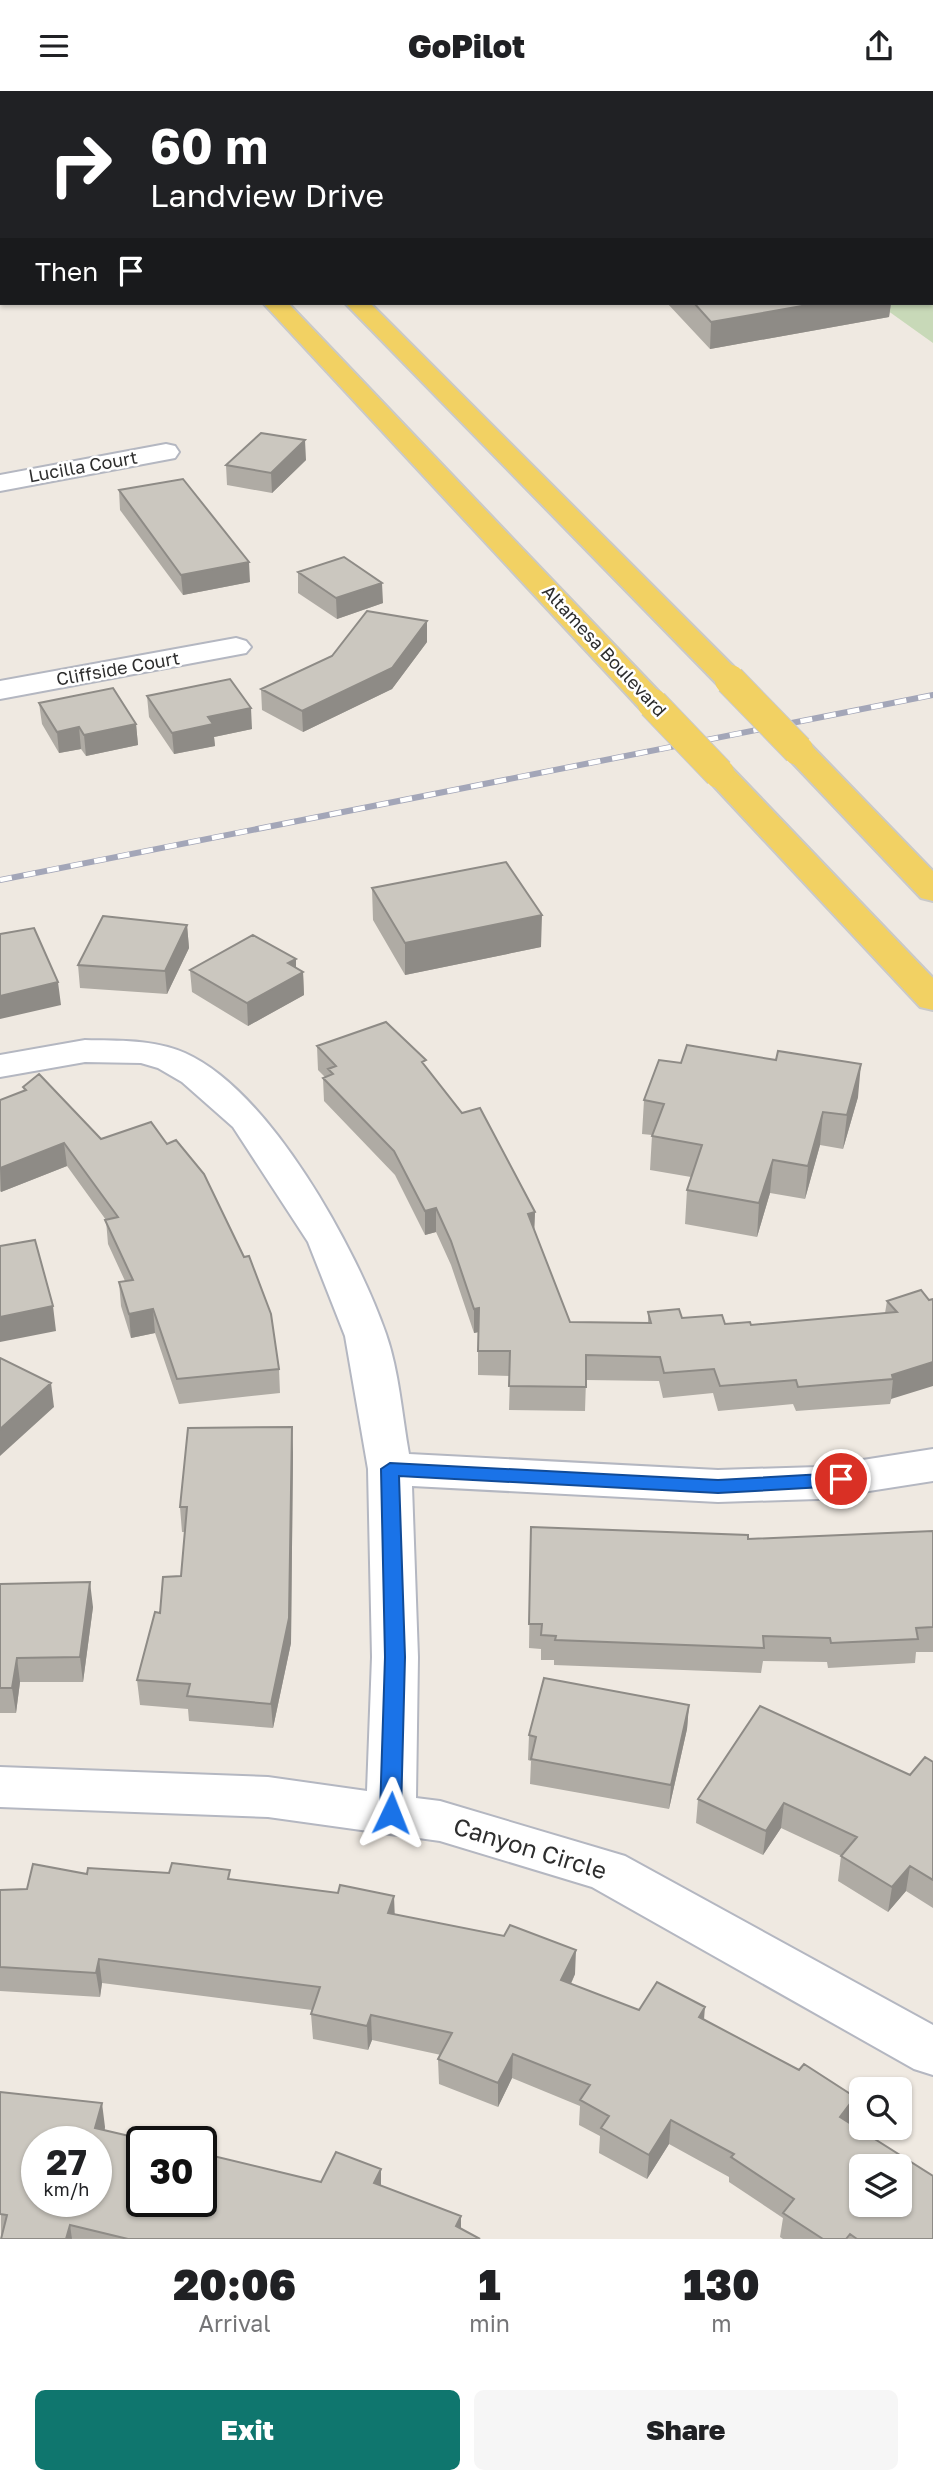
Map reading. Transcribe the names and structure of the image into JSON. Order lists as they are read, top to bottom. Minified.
{"streets":{"main road":["Altamesa Boulevard"],"street":["Lucilla Court","Cliffside Court","Canyon Circle"]},"page":{"header":"GoPilot","turn":["60 m","Landview Drive"],"then":"Then","speed":"27 km/h","limit":"30","eta":["20:06","Arrival","1","min","130","m"],"buttons":["Exit","Share"]}}
